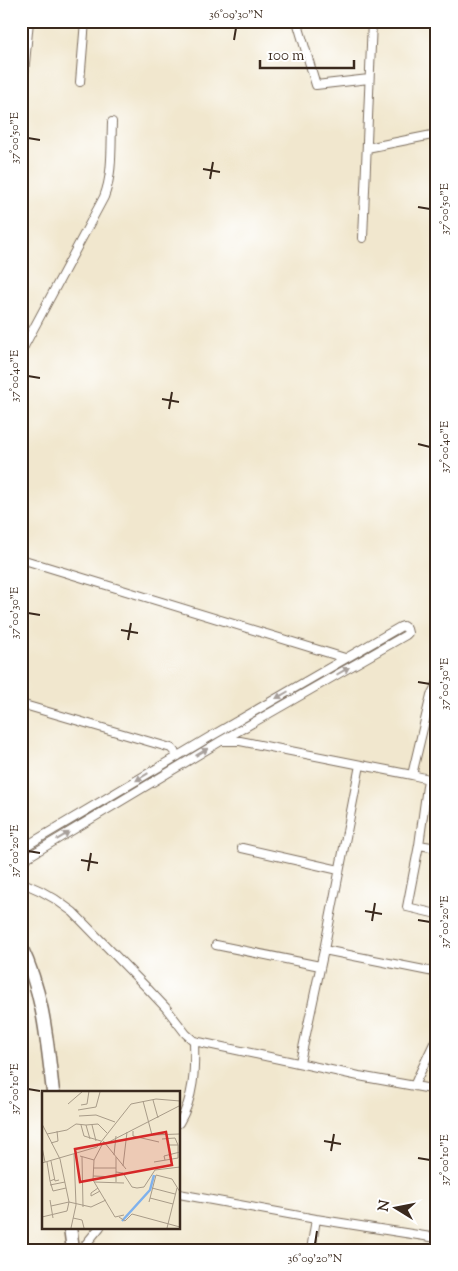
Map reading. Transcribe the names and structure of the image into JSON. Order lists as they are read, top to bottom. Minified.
{"scale_bar":"100 m","north":"left","coordinates":["36°09'30\"N","37°00'50\"E","37°00'40\"E","37°00'30\"E","37°00'20\"E","37°00'10\"E","36°09'20\"N"]}
